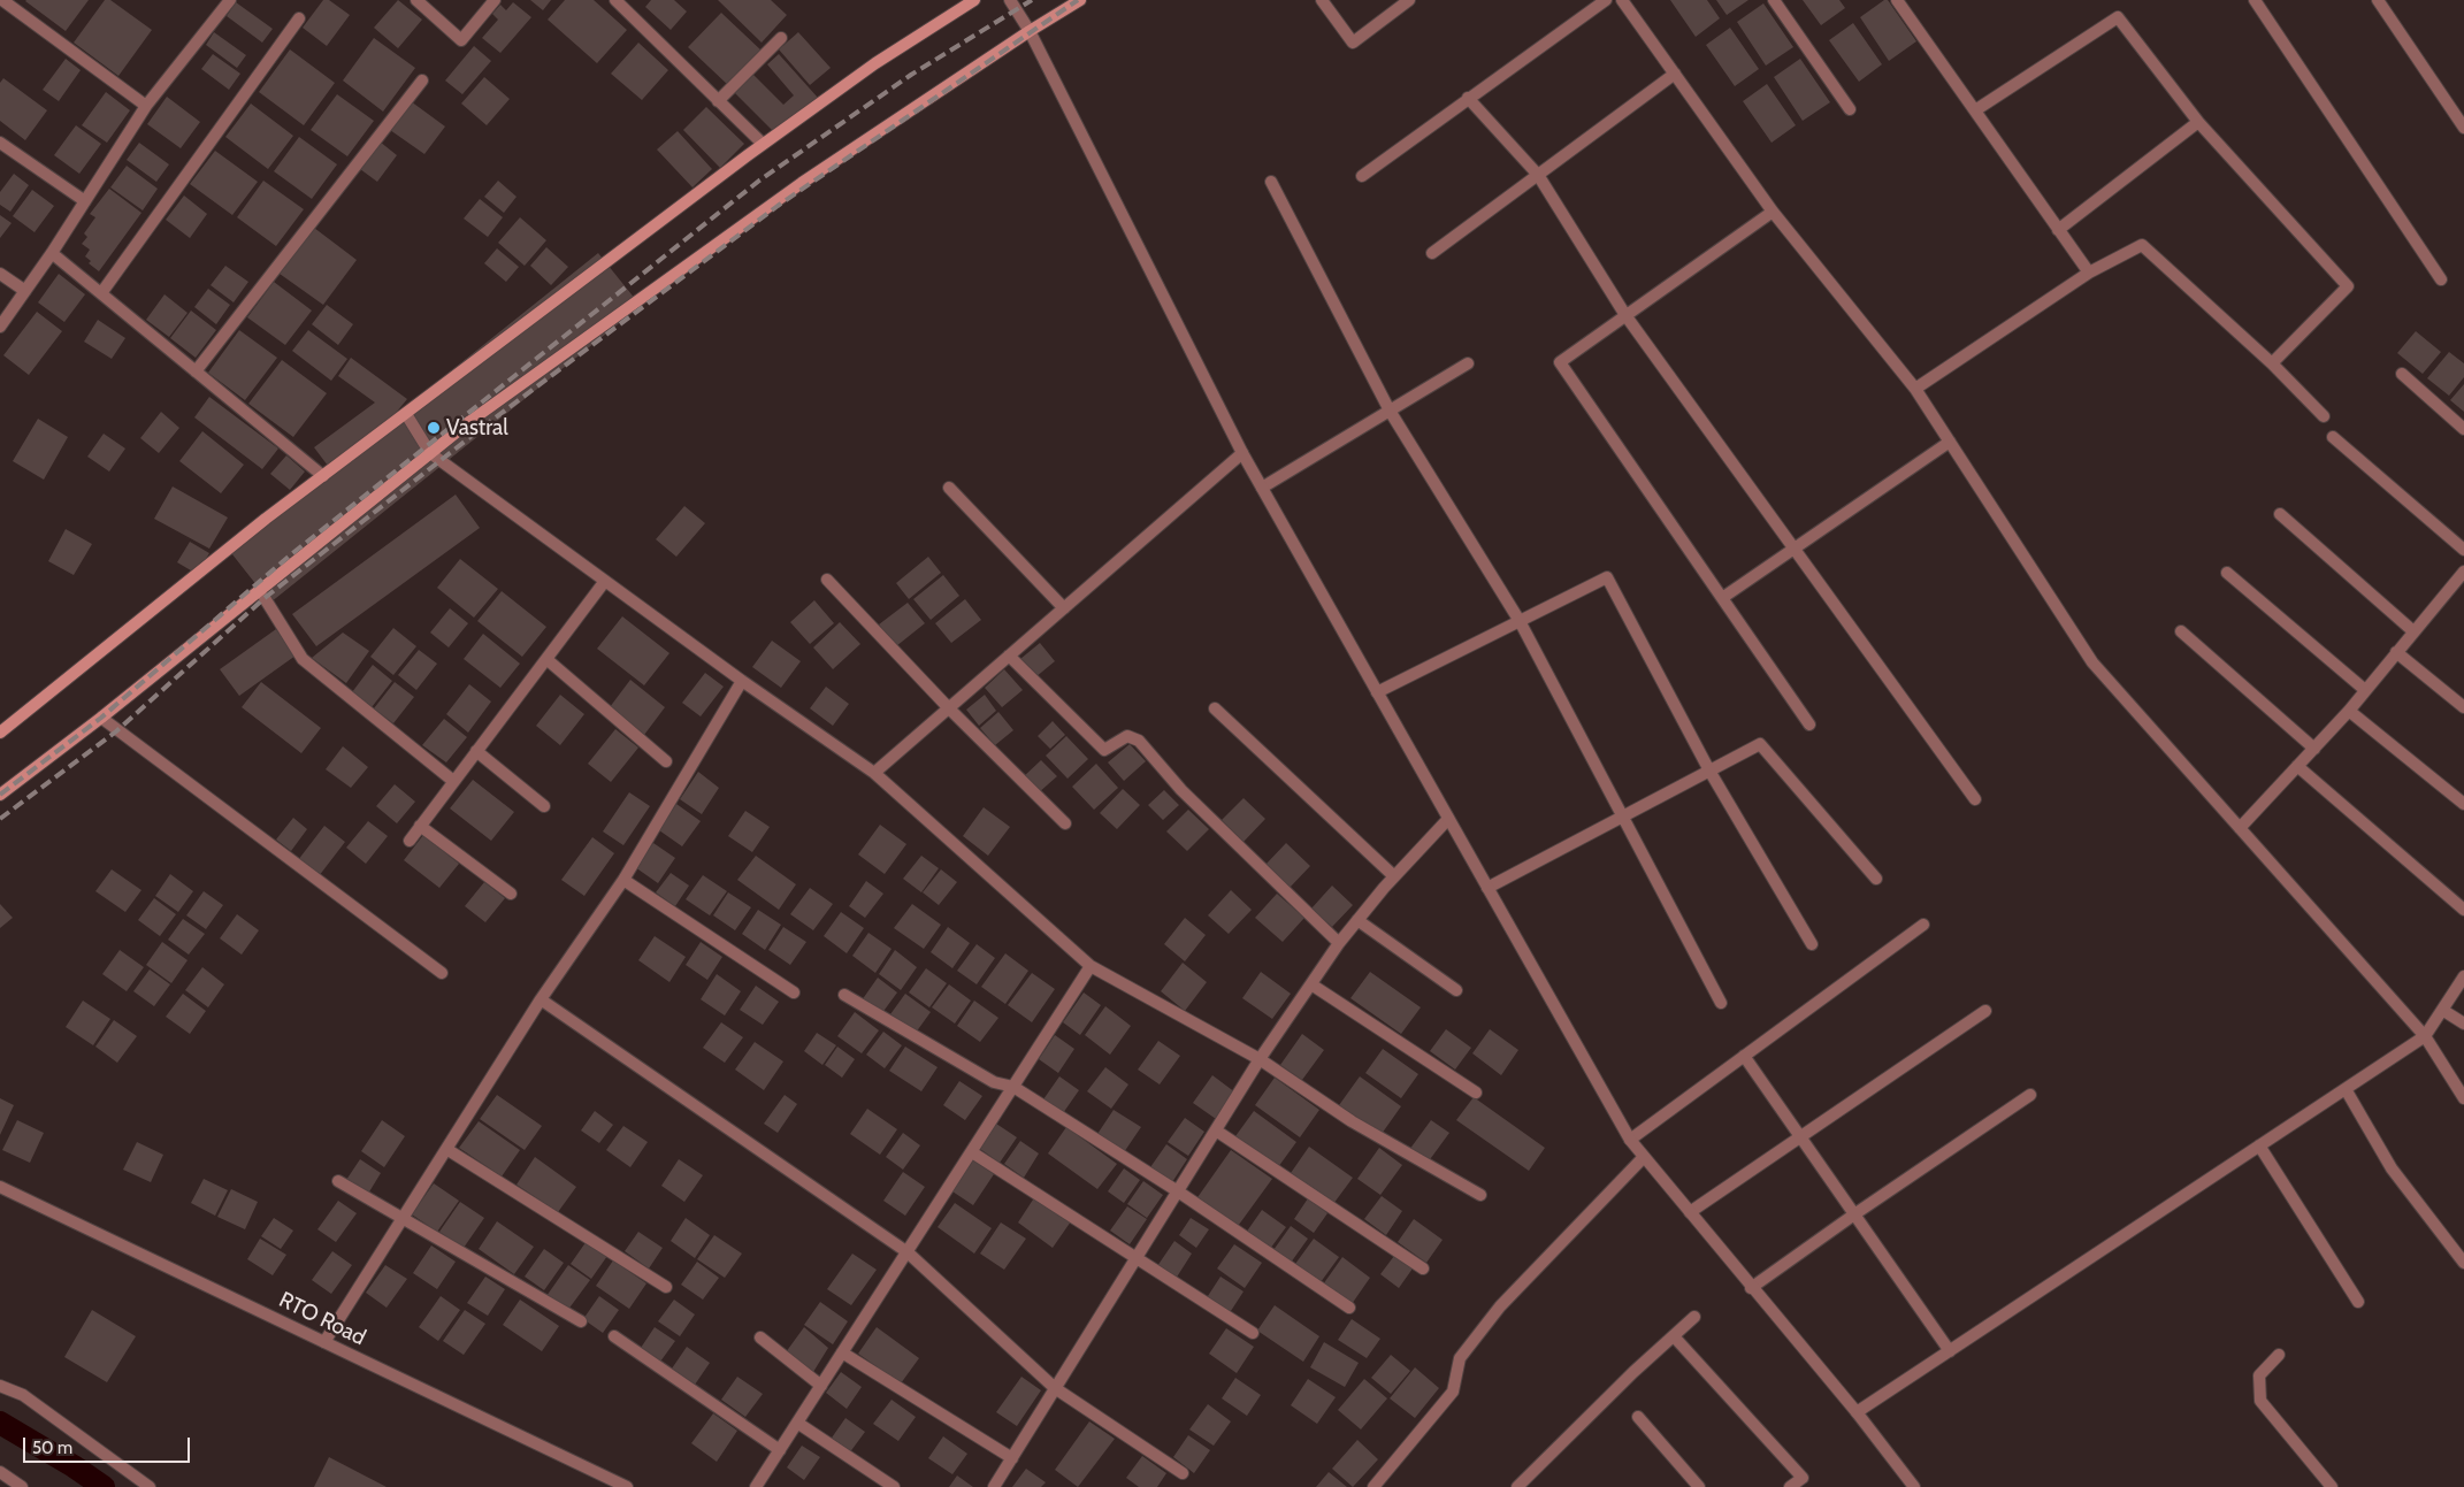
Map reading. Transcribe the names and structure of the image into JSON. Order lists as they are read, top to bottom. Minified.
{"streets":{"street":["RTO Road"]},"places":["Vastral"],"scale_bar":"50 m"}
